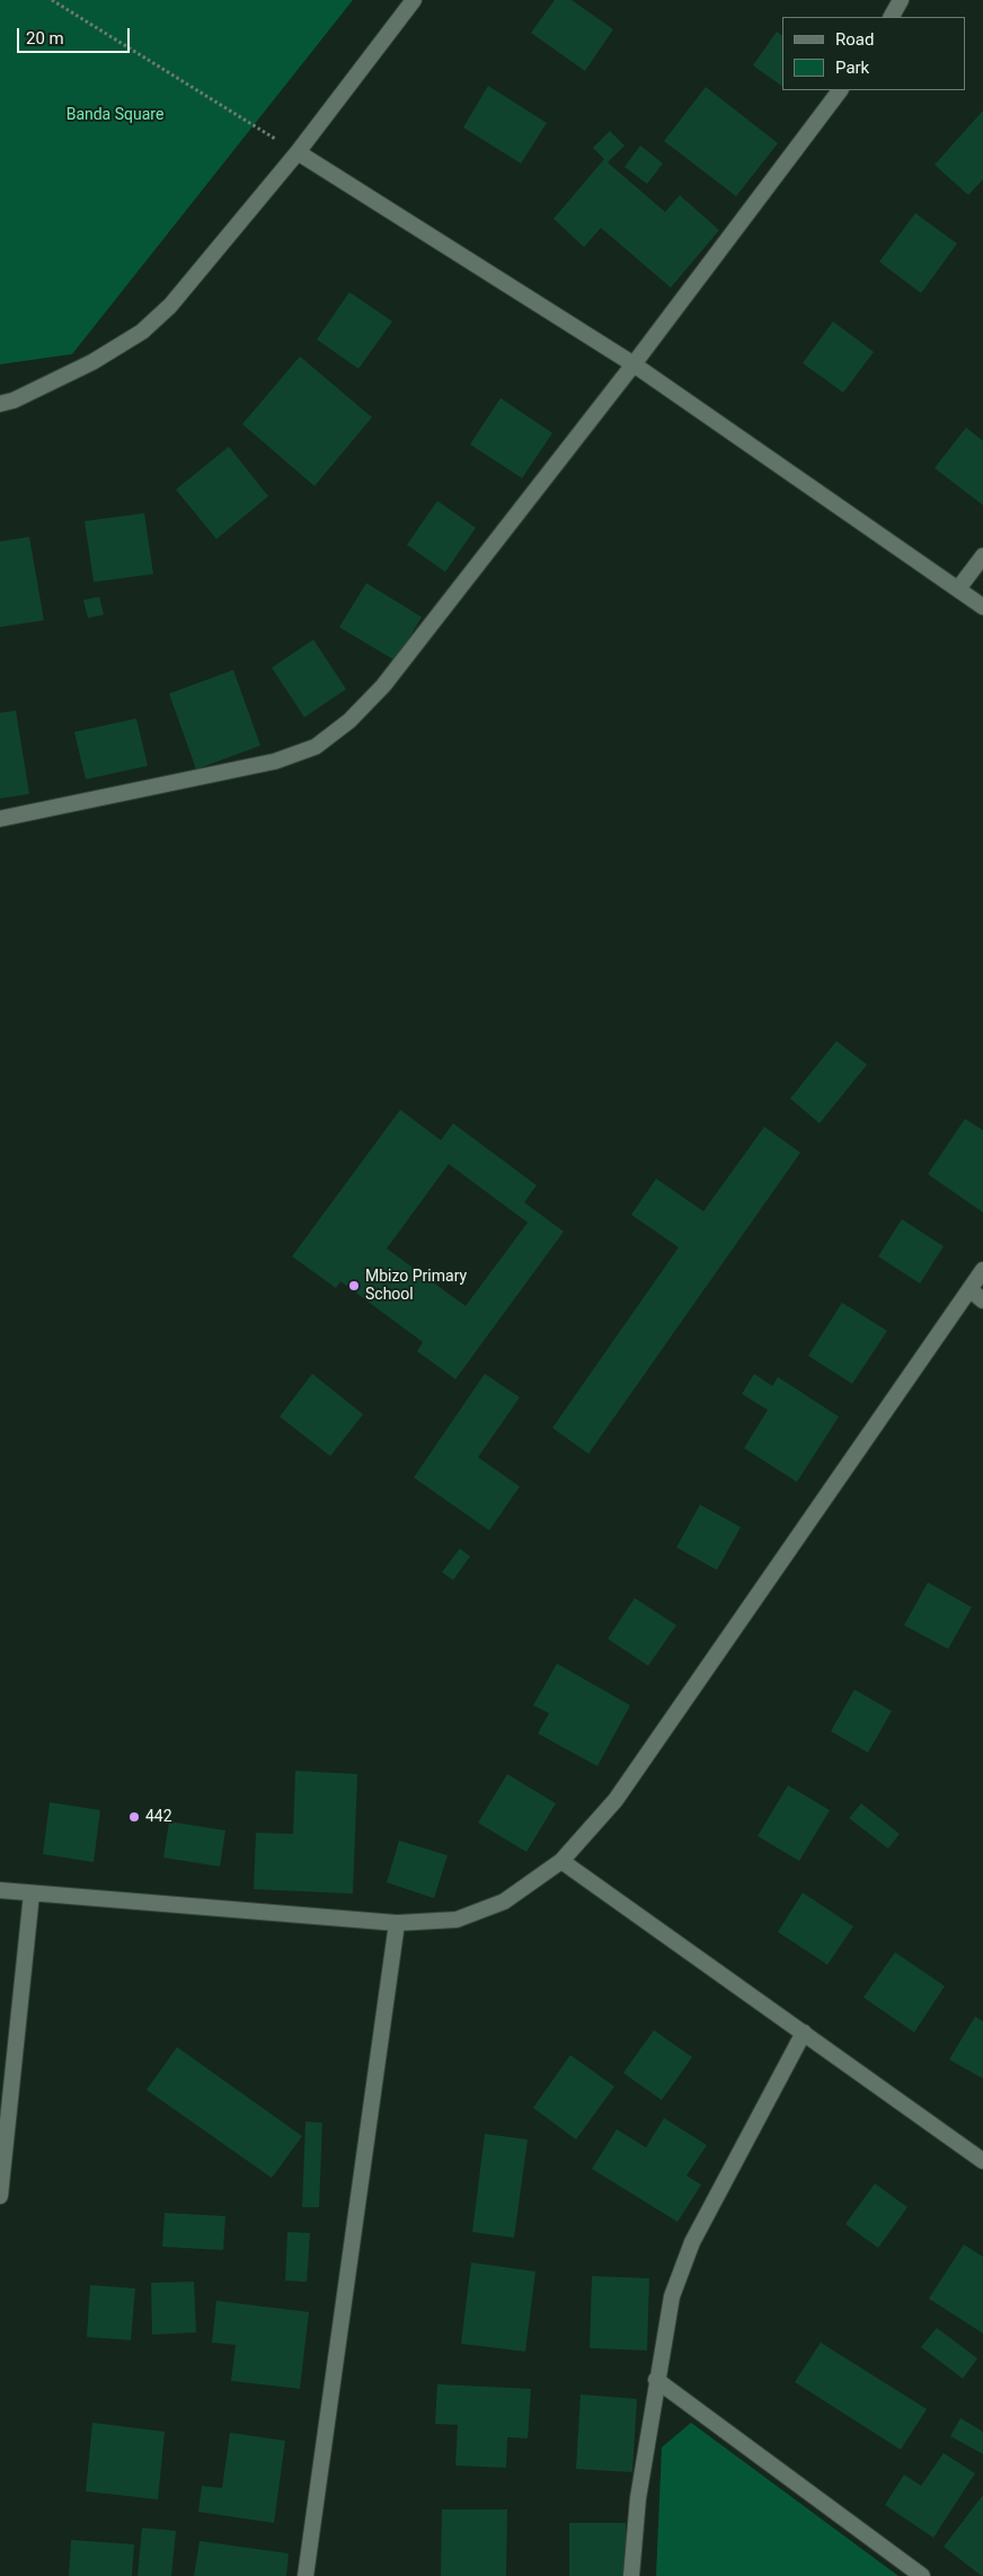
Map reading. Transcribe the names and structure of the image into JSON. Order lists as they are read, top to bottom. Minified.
{"parks":["Banda Square"],"places":["Mbizo Primary School","442"],"legend":["Road","Park"],"scale_bar":"20 m"}
